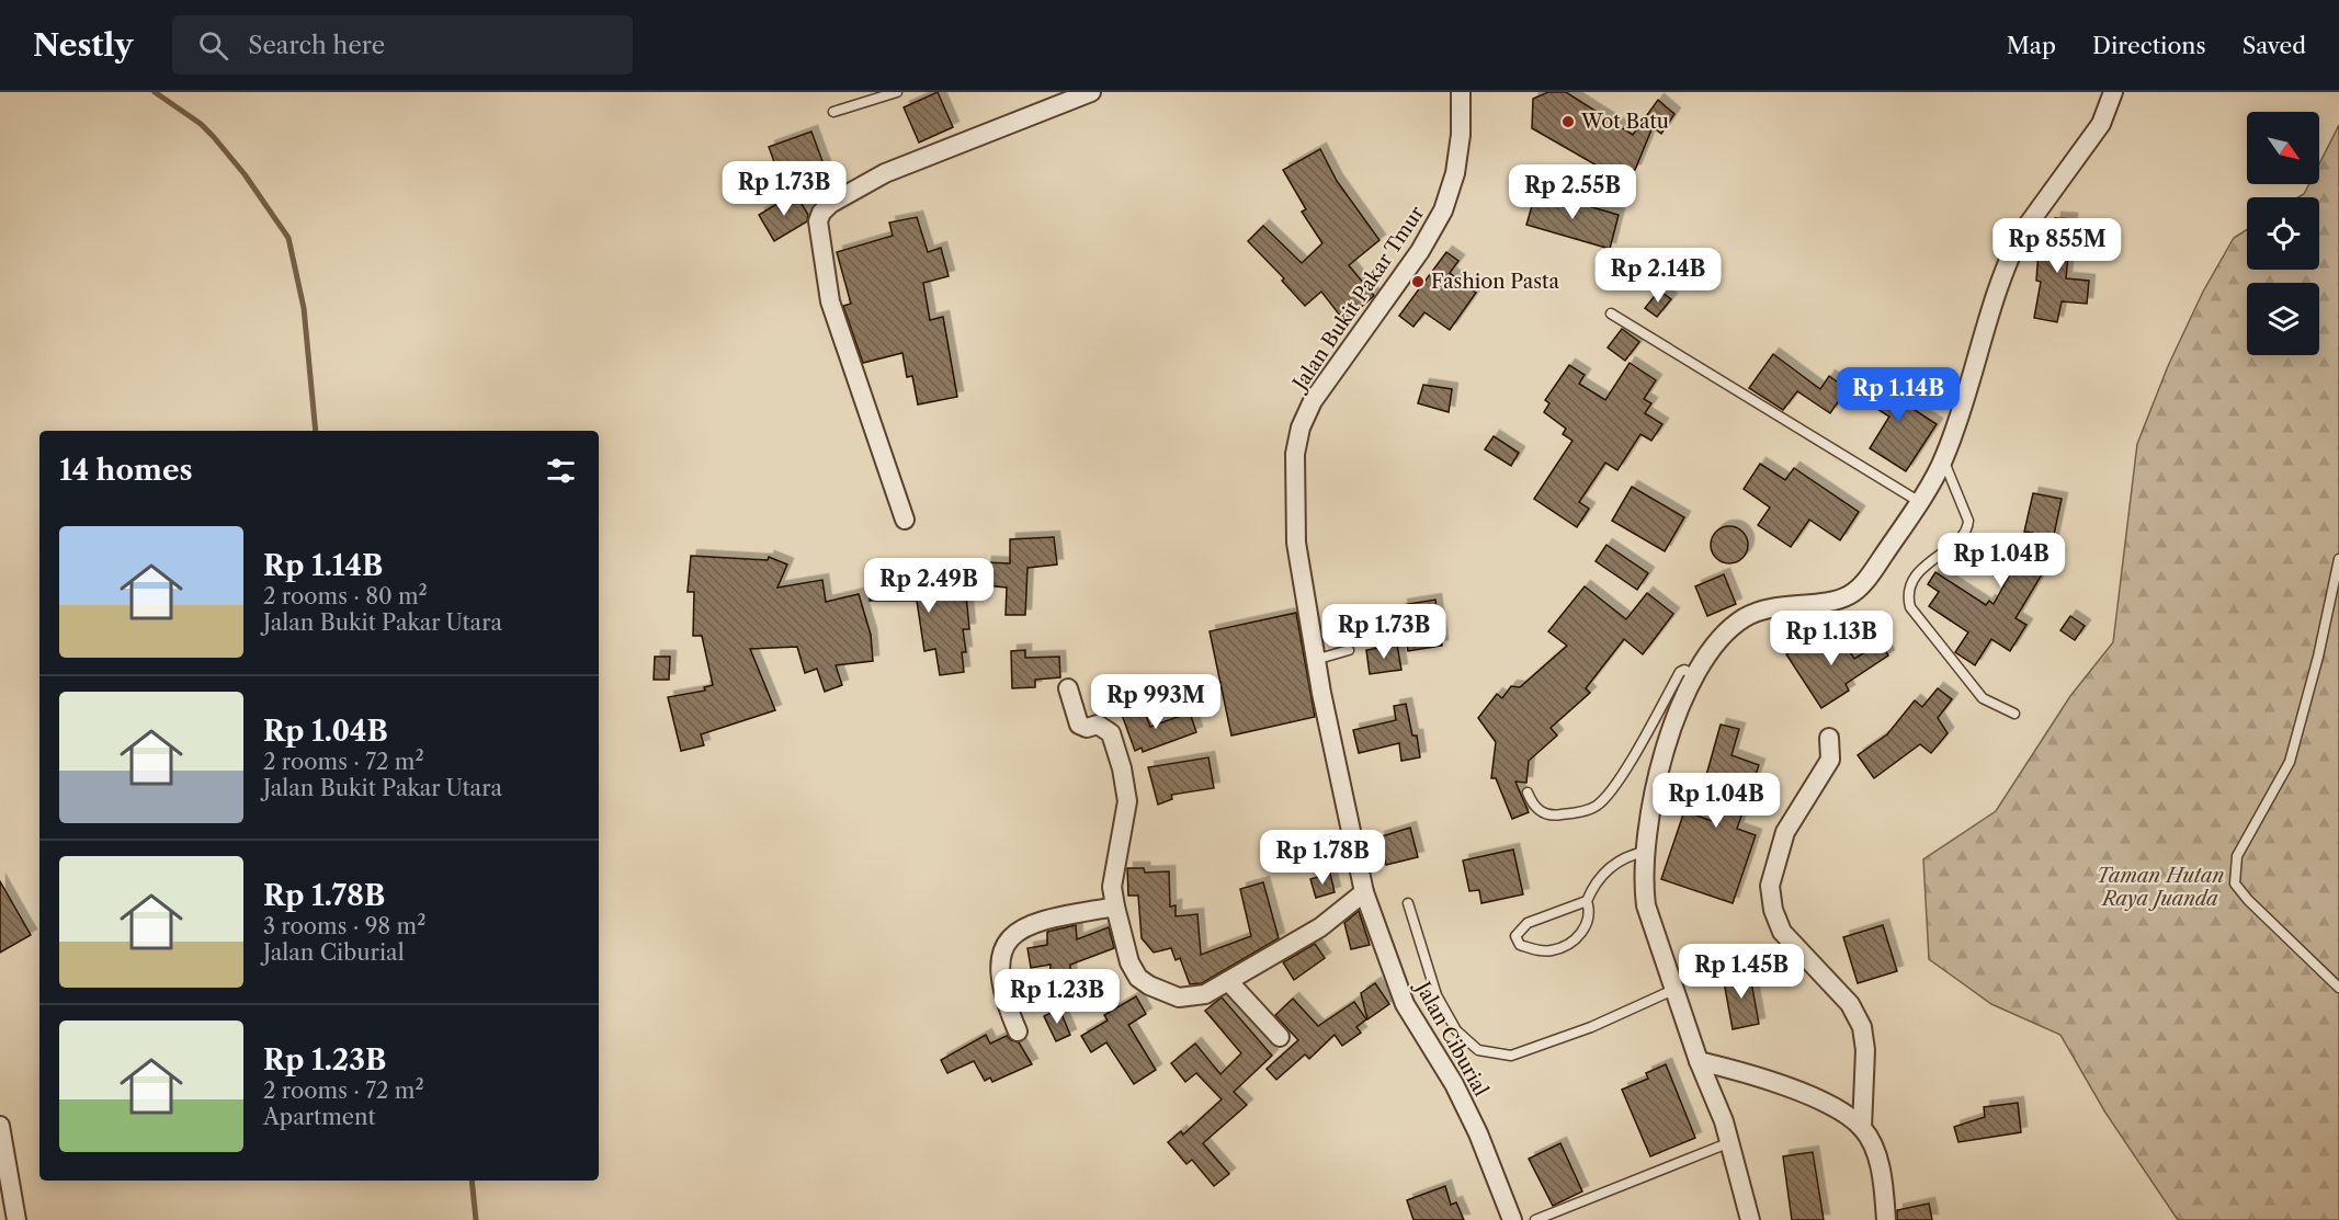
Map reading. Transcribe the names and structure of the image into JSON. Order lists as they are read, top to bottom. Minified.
{"streets":{"street":["Jalan Bukit Pakar Tmur","Jalan Ciburial"]},"crossings":[["Jalan Bukit Pakar Tmur","Jalan Ciburial"]],"parks":["Taman Hutan Raya Juanda"],"places":["Wot Batu","Fashion Pasta"],"north":"bottom right","page":{"header":"Nestly","search":"Search here","nav":["Map","Directions","Saved"],"price":["Rp 1.73B","Rp 2.55B","Rp 855M","Rp 2.14B","Rp 1.14B","Rp 1.04B","Rp 2.49B","Rp 1.73B","Rp 1.13B","Rp 993M","Rp 1.04B","Rp 1.78B","Rp 1.45B","Rp 1.23B"],"heading":"14 homes","list":[{"name":"Rp 1.14B","note":"2 rooms · 80 m² · Jalan Bukit Pakar Utara"},{"name":"Rp 1.04B","note":"2 rooms · 72 m² · Jalan Bukit Pakar Utara"},{"name":"Rp 1.78B","note":"3 rooms · 98 m² · Jalan Ciburial"},{"name":"Rp 1.23B","note":"2 rooms · 72 m² · Apartment"}]}}
